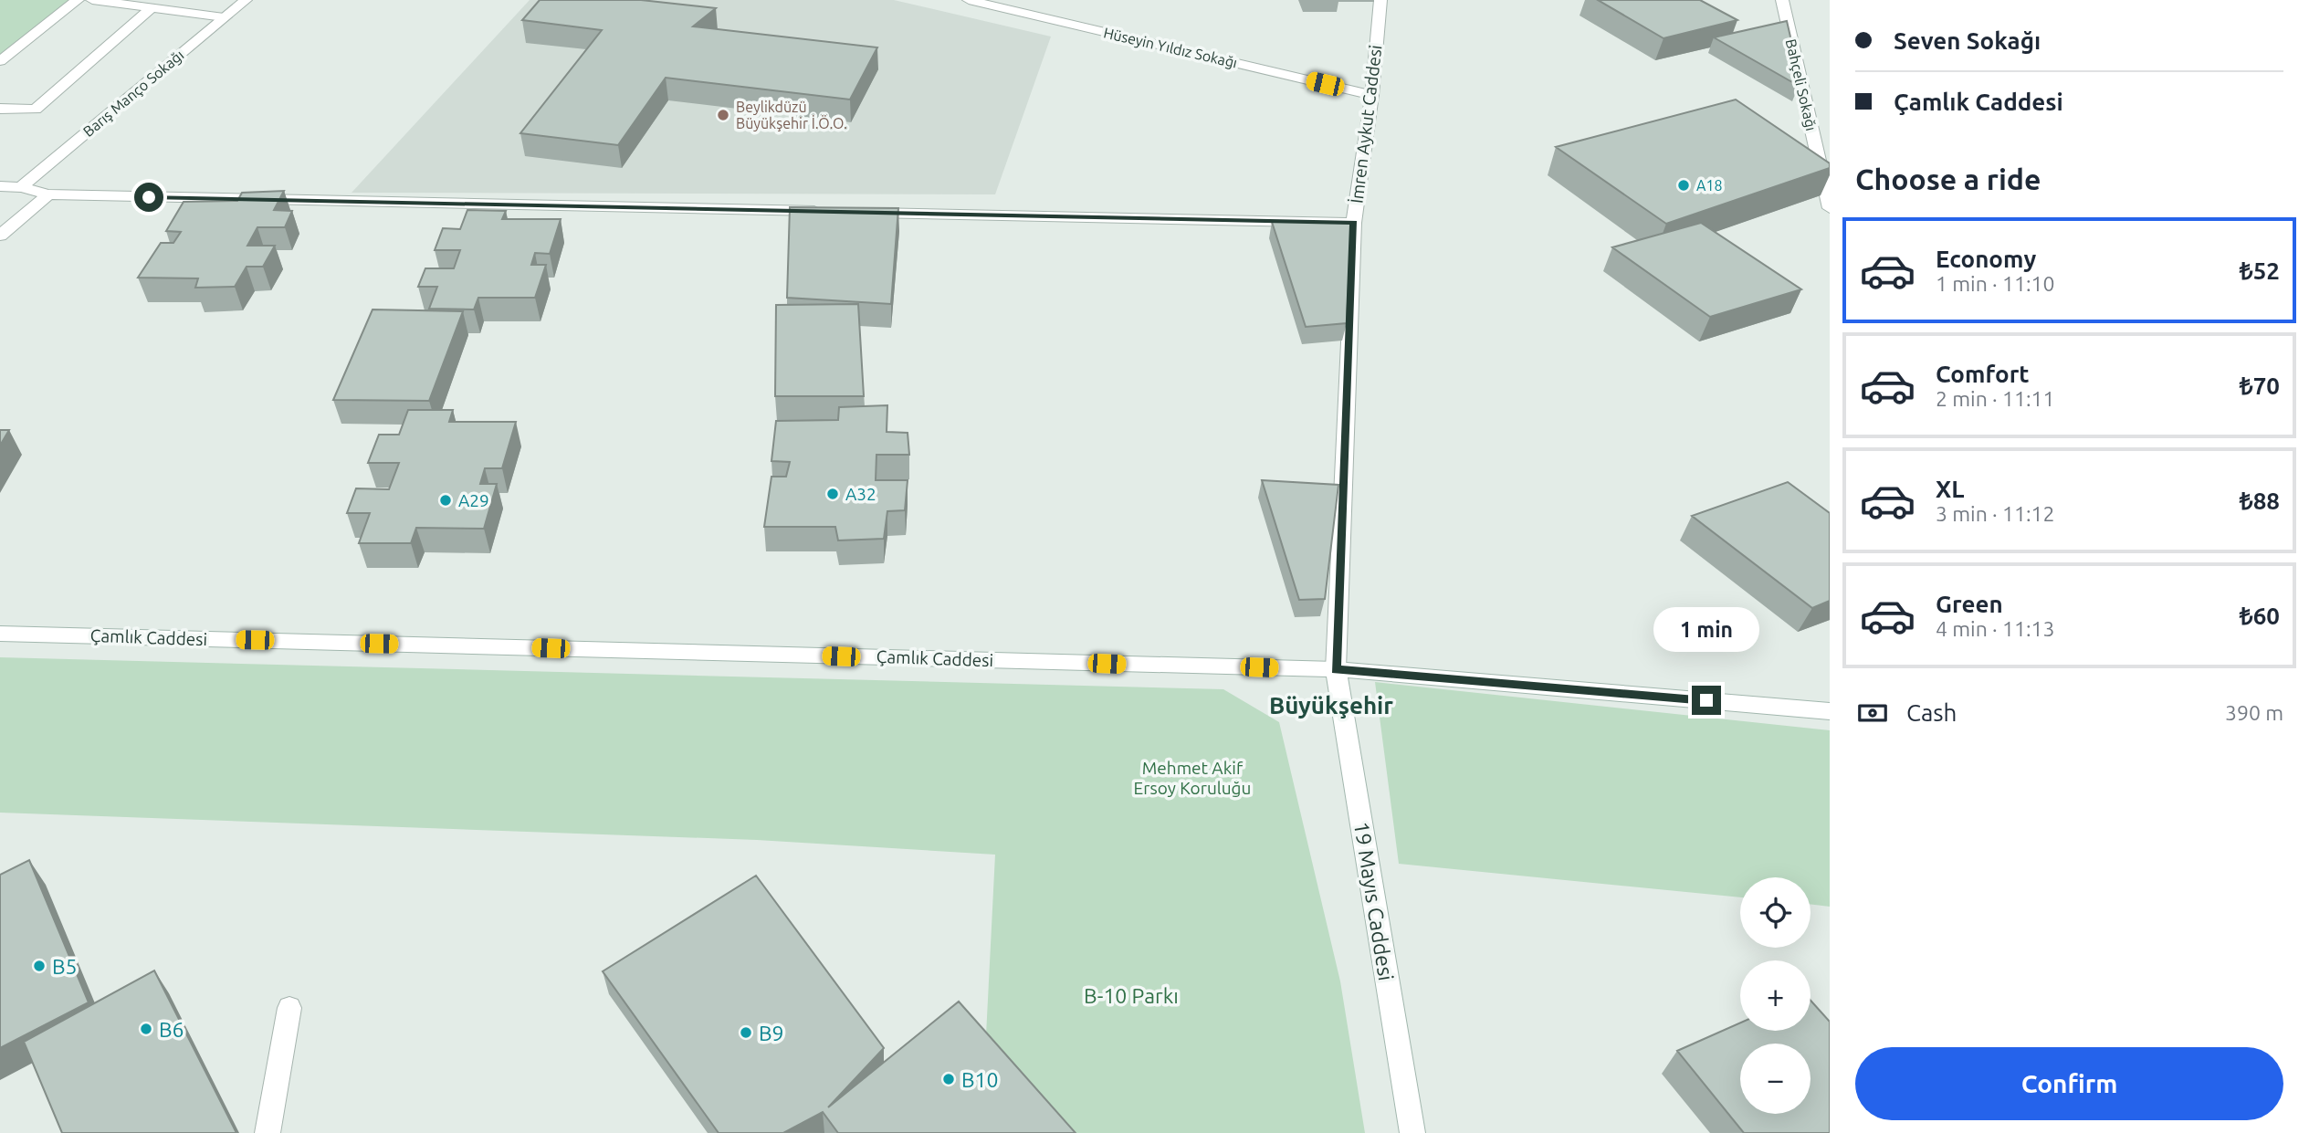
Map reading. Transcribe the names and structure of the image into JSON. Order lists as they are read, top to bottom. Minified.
{"streets":{"street":["Hüseyin Yıldız Sokağı","Bahçeli Sokağı","Barış Manço Sokağı","İmren Aykut Caddesi","Çamlık Caddesi","19 Mayıs Caddesi"]},"crossings":[["Hüseyin Yıldız Sokağı","İmren Aykut Caddesi"],["İmren Aykut Caddesi","Çamlık Caddesi"],["İmren Aykut Caddesi","19 Mayıs Caddesi"],["Çamlık Caddesi","19 Mayıs Caddesi"]],"districts":["Büyükşehir"],"parks":["Mehmet Akif Ersoy Koruluğu","B-10 Parkı"],"places":["Beylikdüzü Büyükşehir İ.Ö.O.","A18","A32","A29","B5","B6","B9","B10"],"page":{"banner":["Seven Sokağı","Çamlık Caddesi"],"heading":"Choose a ride","list":[{"name":"Economy","note":"1 min · 11:10","value":"₺52"},{"name":"Comfort","note":"2 min · 11:11","value":"₺70"},{"name":"XL","note":"3 min · 11:12","value":"₺88"},{"name":"Green","note":"4 min · 11:13","value":"₺60"}],"bubble":"1 min","pay":["Cash","390 m"],"map_buttons":["+","−"],"buttons":"Confirm"}}
